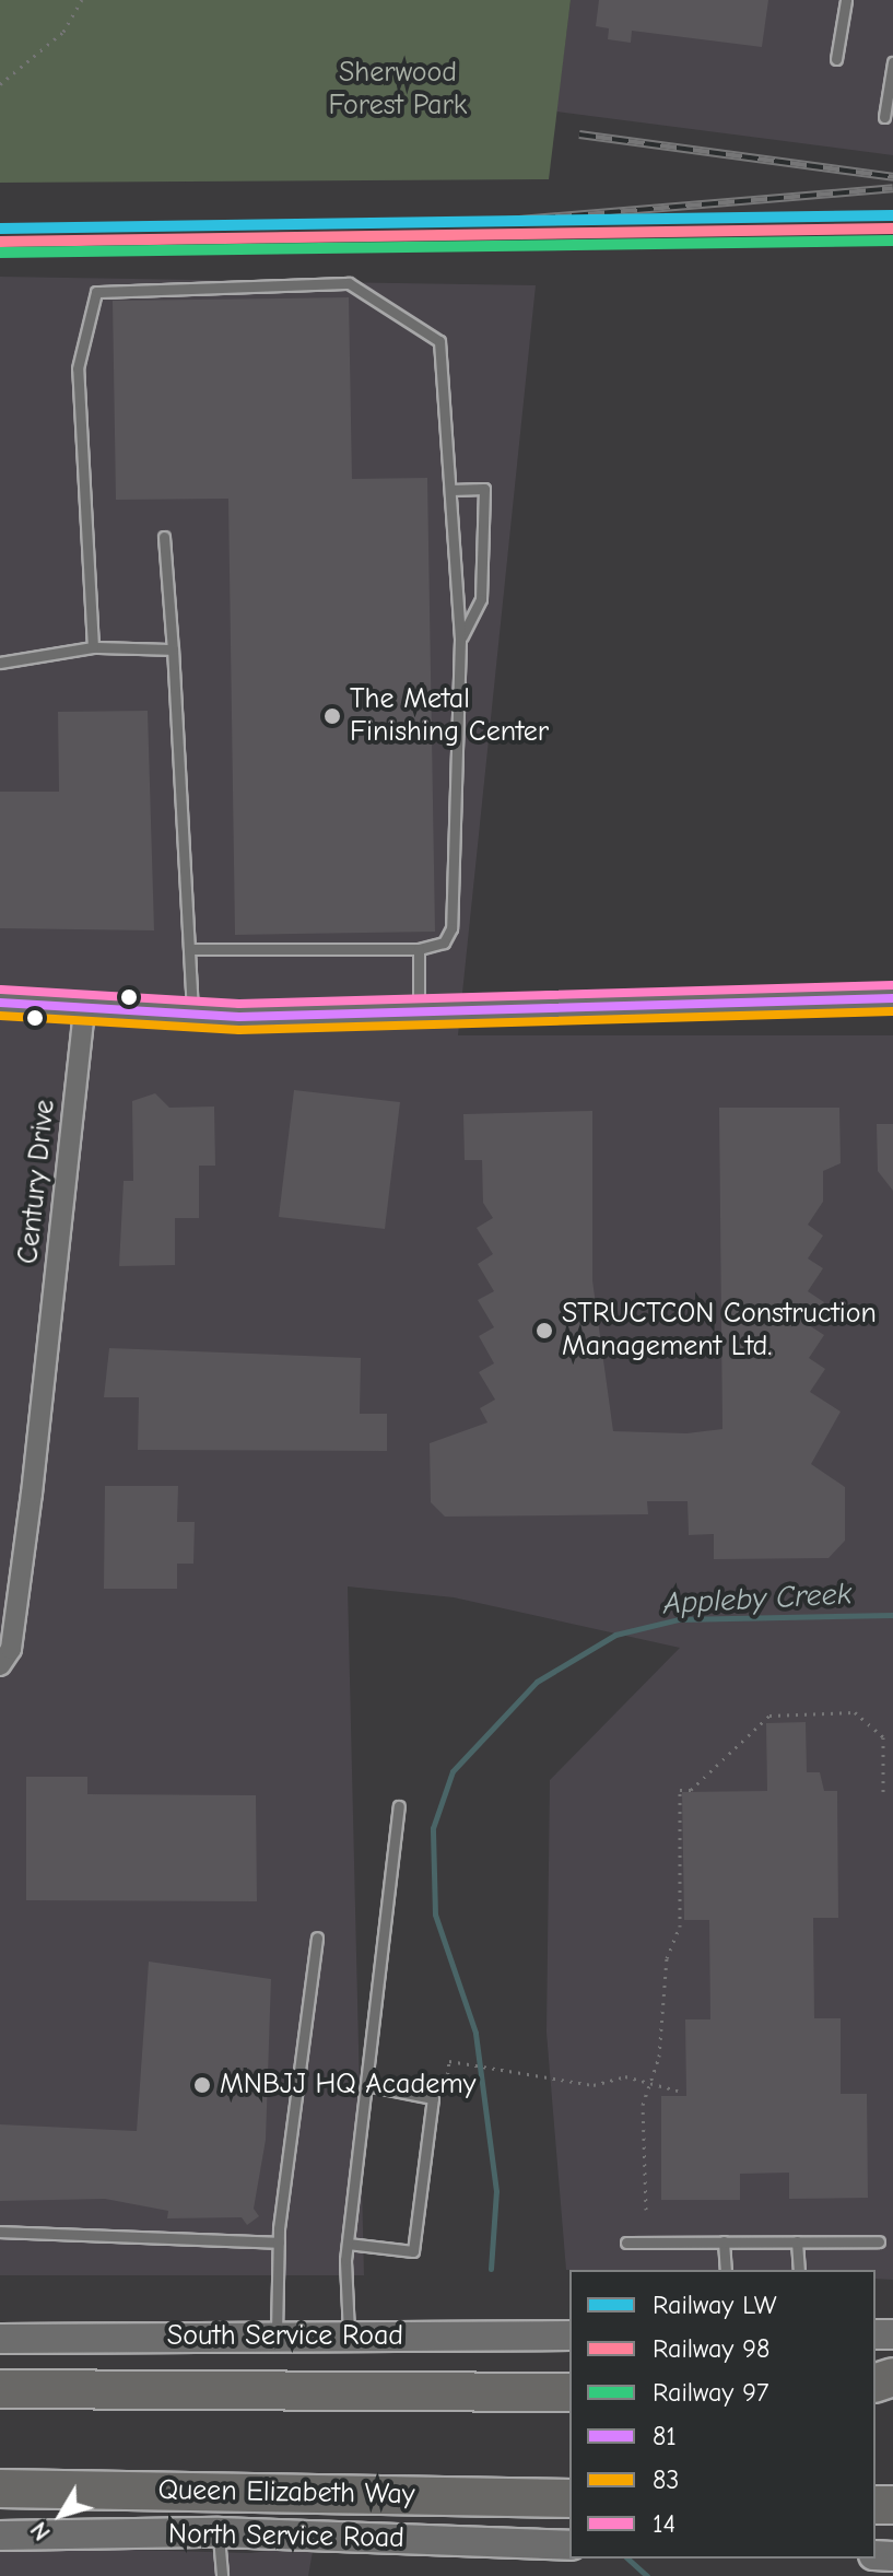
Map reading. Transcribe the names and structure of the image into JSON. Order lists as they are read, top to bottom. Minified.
{"streets":{"highway":["Queen Elizabeth Way"],"street":["Century Drive","South Service Road","North Service Road"]},"water":["Appleby Creek"],"parks":["Sherwood Forest Park"],"places":["The Metal Finishing Center","STRUCTCON Construction Management Ltd.","MNBJJ HQ Academy"],"lines":["rail line LW","rail line 98","rail line 97","transit line 14","transit line 81","transit line 83"],"legend":["Railway LW","Railway 98","Railway 97","81","83","14"],"north":"bottom left"}
